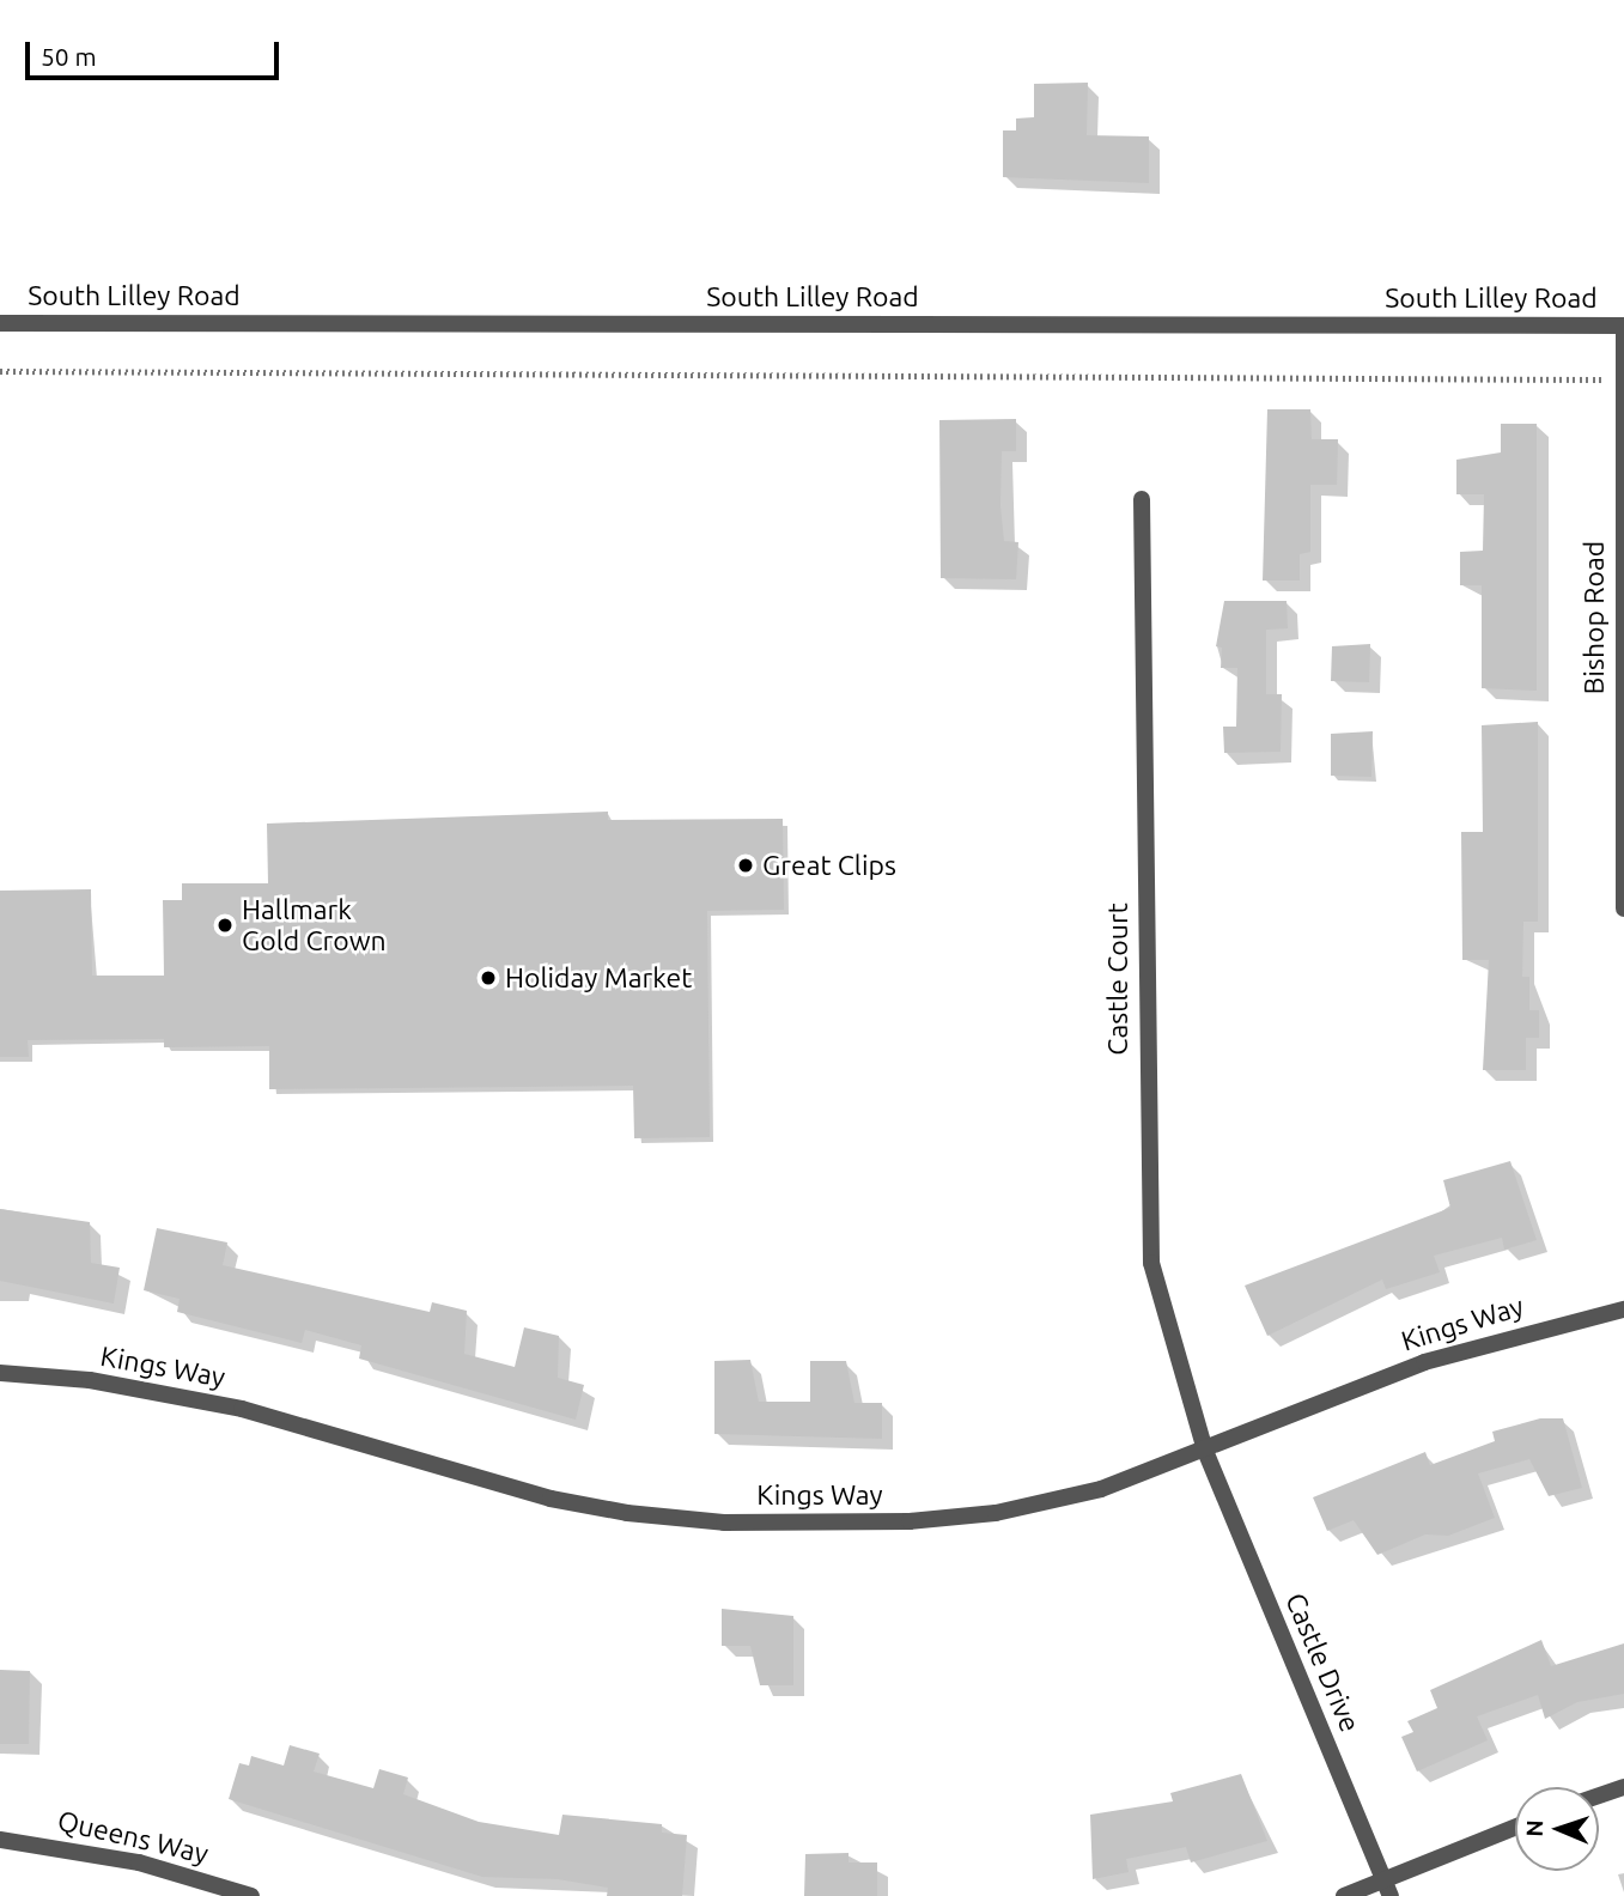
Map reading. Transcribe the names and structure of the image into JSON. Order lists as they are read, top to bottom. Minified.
{"streets":{"street":["South Lilley Road","Bishop Road","Castle Court","Kings Way","Castle Drive","Queens Way"]},"crossings":[["South Lilley Road","Bishop Road"],["Castle Court","Kings Way"],["Castle Court","Castle Drive"],["Kings Way","Castle Drive"]],"places":["Great Clips","Hallmark Gold Crown","Holiday Market"],"scale_bar":"50 m","north":"left"}
